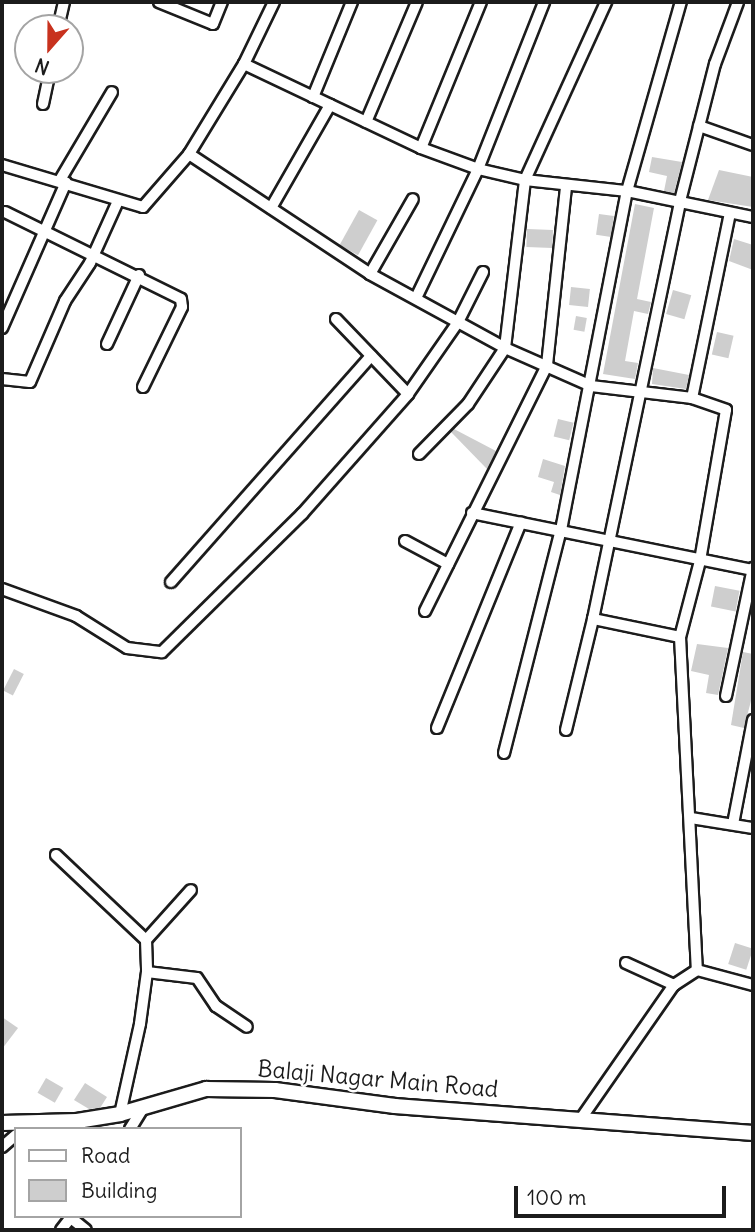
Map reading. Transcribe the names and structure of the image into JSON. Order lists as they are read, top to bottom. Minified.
{"streets":{"street":["Balaji Nagar Main Road"]},"legend":["Road","Building"],"scale_bar":"100 m","north":"bottom"}
